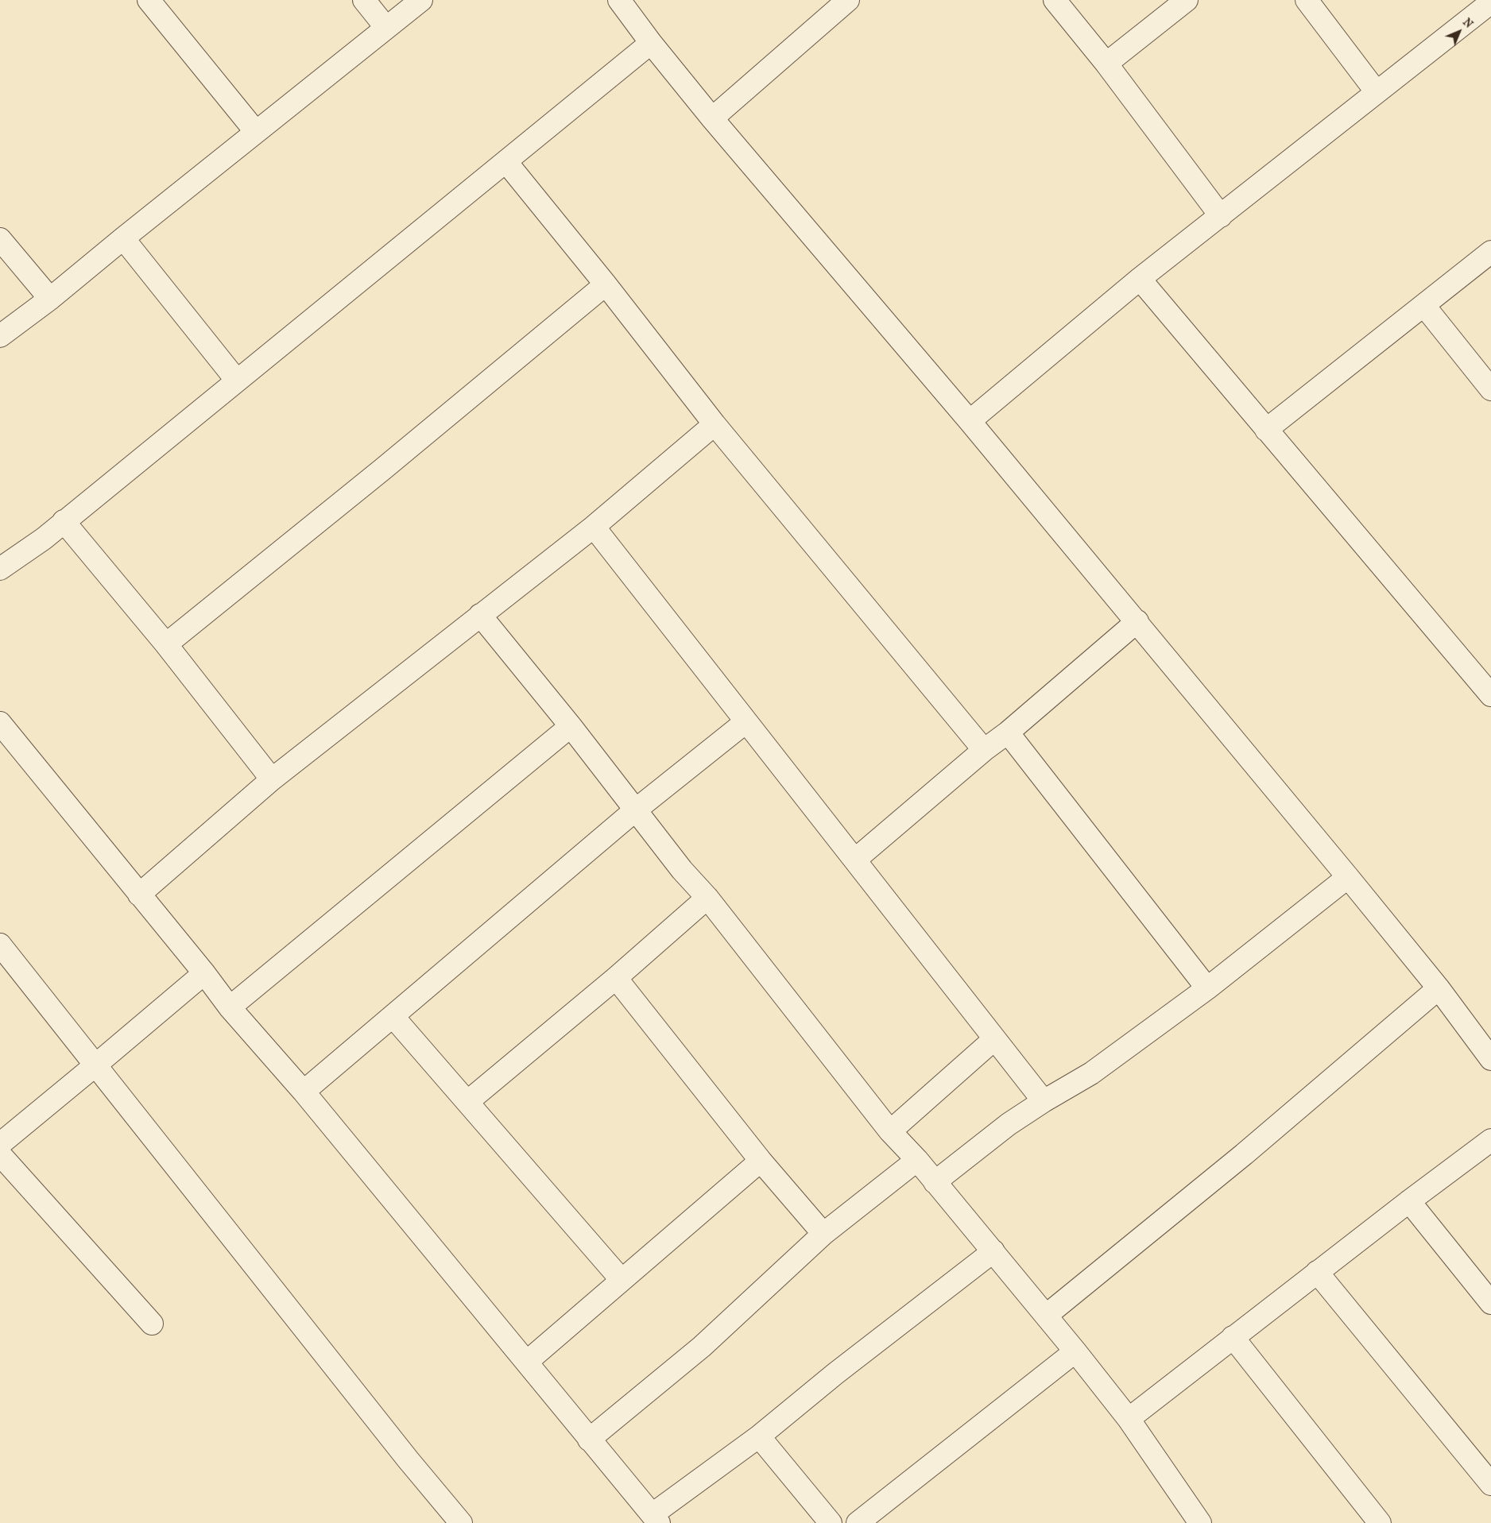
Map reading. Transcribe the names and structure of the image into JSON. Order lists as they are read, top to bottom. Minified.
{"north":"top right"}
